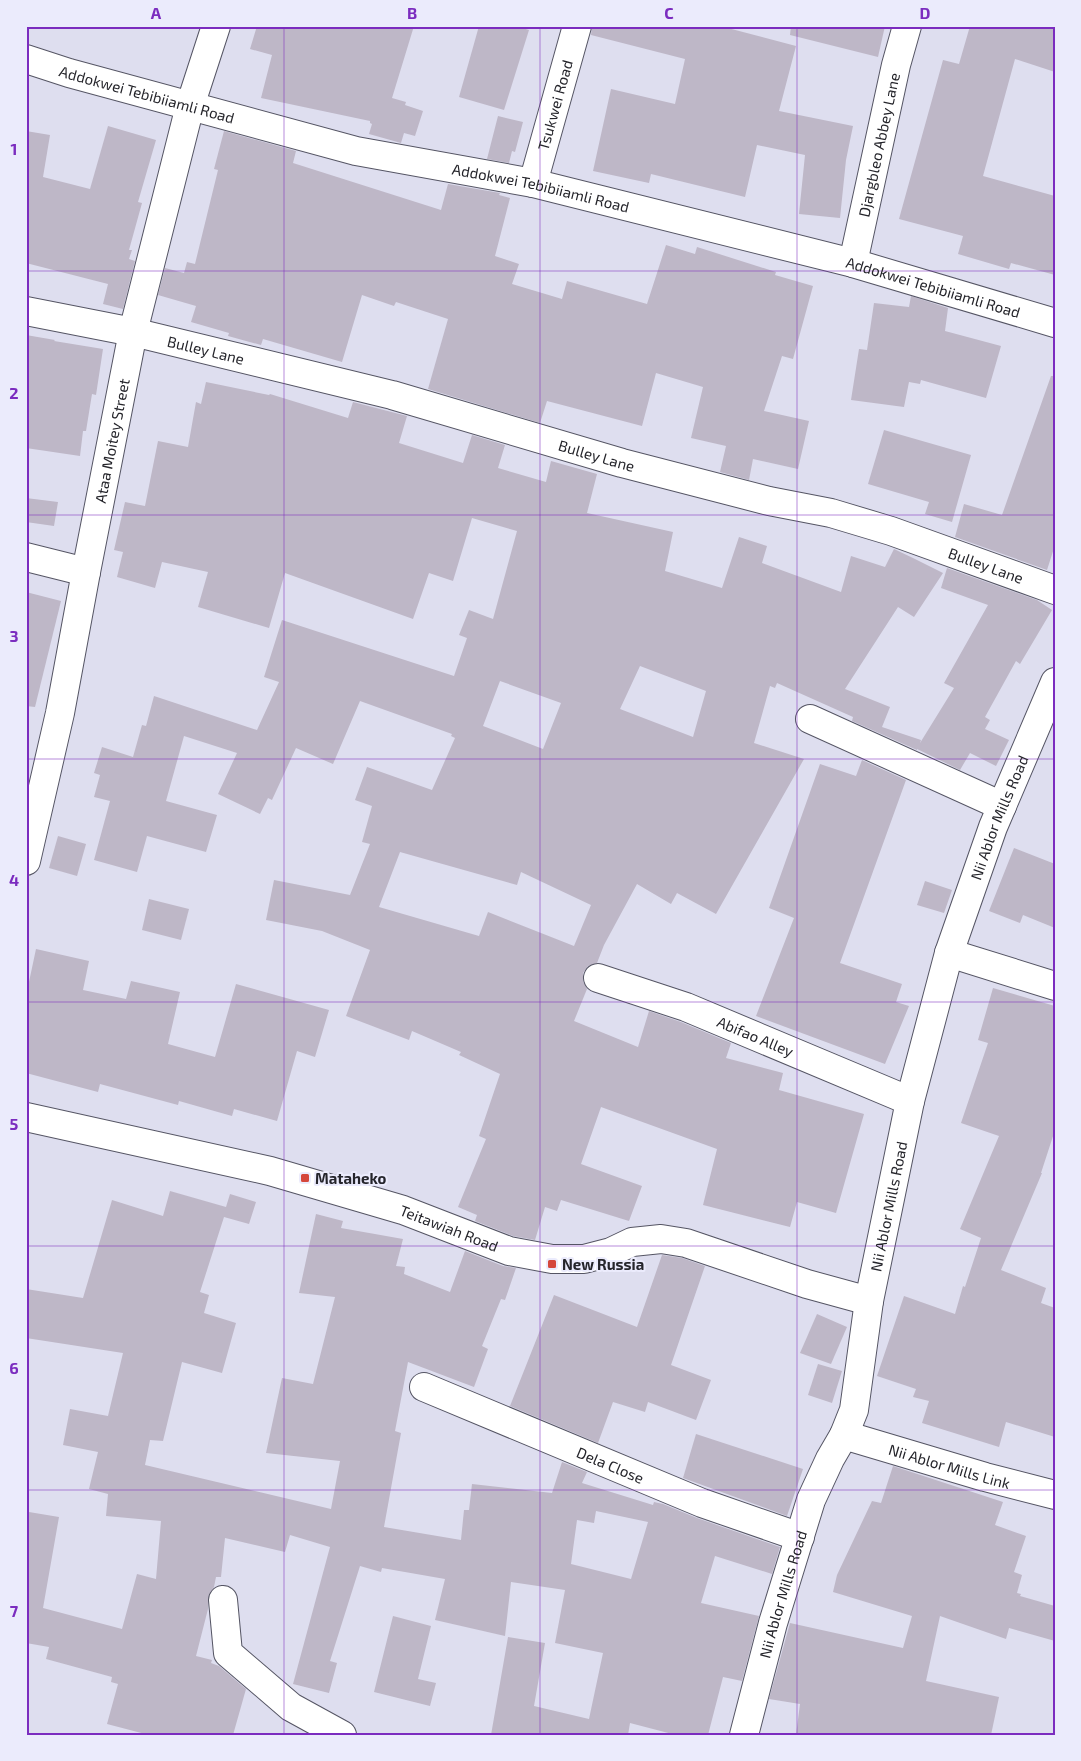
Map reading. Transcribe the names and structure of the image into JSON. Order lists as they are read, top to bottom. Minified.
{"streets":{"street":["Addokwei Tebibiiamli Road","Tsukwei Road","Djargbleo Abbey Lane","Bulley Lane","Ataa Moitey Street","Nii Ablor Mills Road","Abifao Alley","Teitawiah Road","Dela Close","Nii Ablor Mills Link"]},"crossings":[["Addokwei Tebibiiamli Road","Tsukwei Road"],["Addokwei Tebibiiamli Road","Djargbleo Abbey Lane"],["Addokwei Tebibiiamli Road","Ataa Moitey Street"],["Bulley Lane","Ataa Moitey Street"],["Nii Ablor Mills Road","Abifao Alley"],["Nii Ablor Mills Road","Teitawiah Road"],["Nii Ablor Mills Road","Dela Close"],["Nii Ablor Mills Road","Nii Ablor Mills Link"]],"places":{"transit":["Mataheko","New Russia"]},"grid":{"columns":["A","B","C","D"],"rows":["1","2","3","4","5","6","7"]}}
